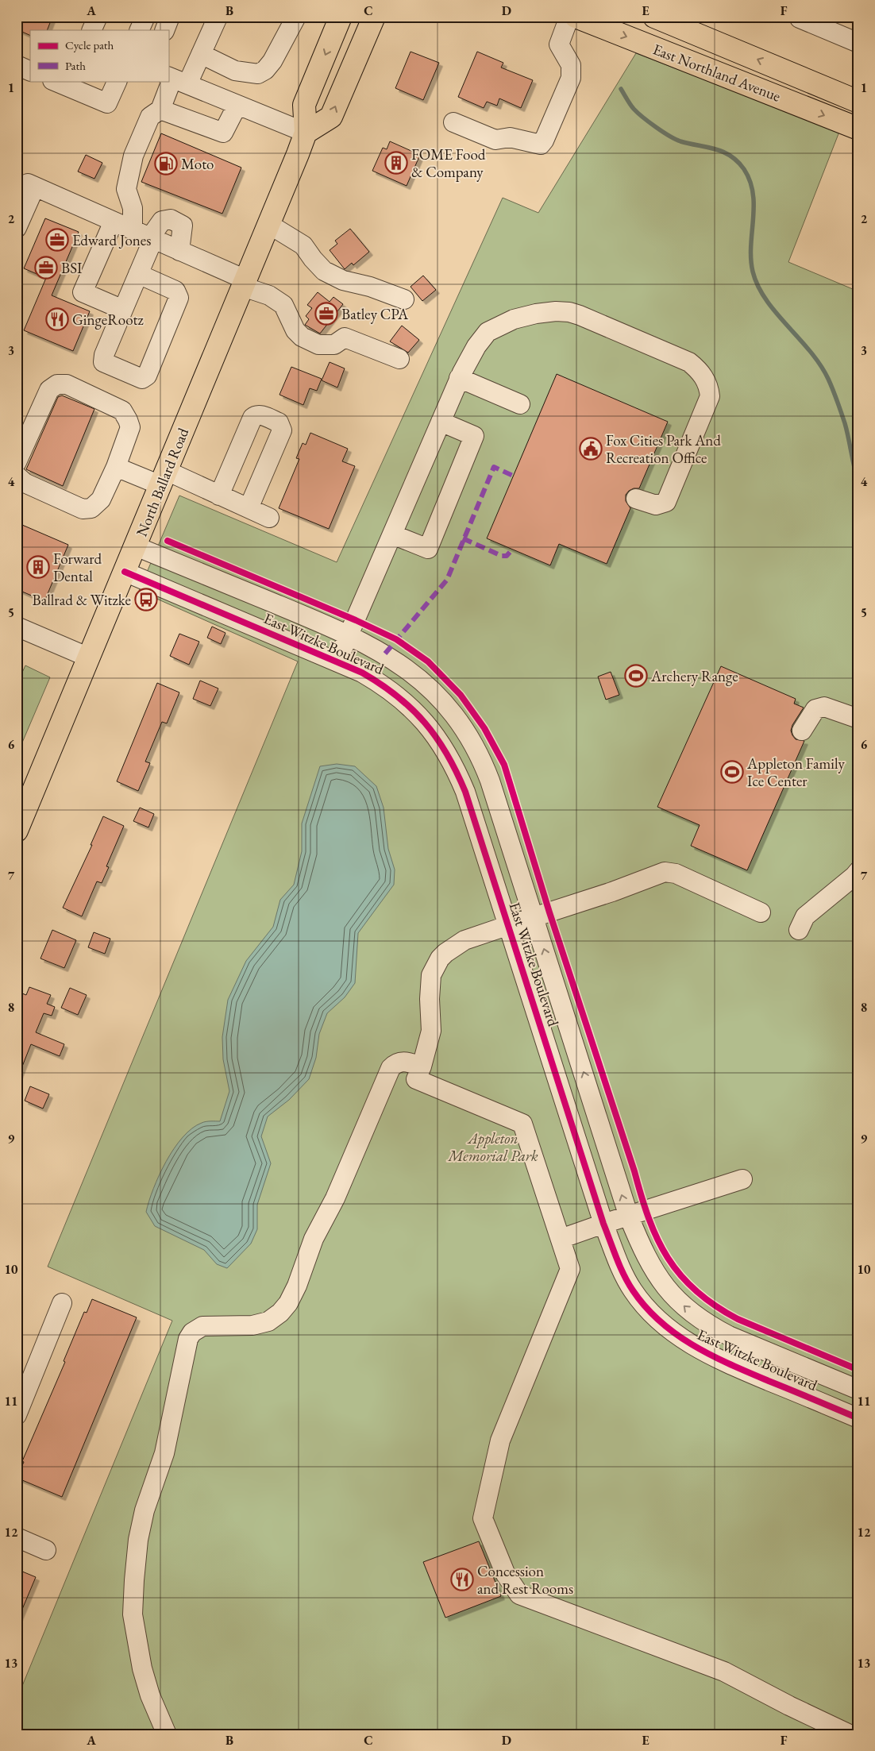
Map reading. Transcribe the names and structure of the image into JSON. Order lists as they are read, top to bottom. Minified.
{"streets":{"main road":["East Northland Avenue","North Ballard Road"],"street":["East Witzke Boulevard"]},"crossings":[["North Ballard Road","East Witzke Boulevard"]],"parks":["Appleton Memorial Park"],"places":{"building":["FOME Food & Company","Forward Dental"],"fuel station":["Moto"],"office":["Edward Jones","BSI","Batley CPA"],"restaurant":["GingeRootz","Concession and Rest Rooms"],"public building":["Fox Cities Park And Recreation Office"],"bus stop":["Ballrad & Witzke"],"sports":["Archery Range","Appleton Family Ice Center"]},"legend":["Cycle path","Path"],"grid":{"columns":["A","B","C","D","E","F"],"rows":["1","2","3","4","5","6","7","8","9","10","11","12","13"]}}
